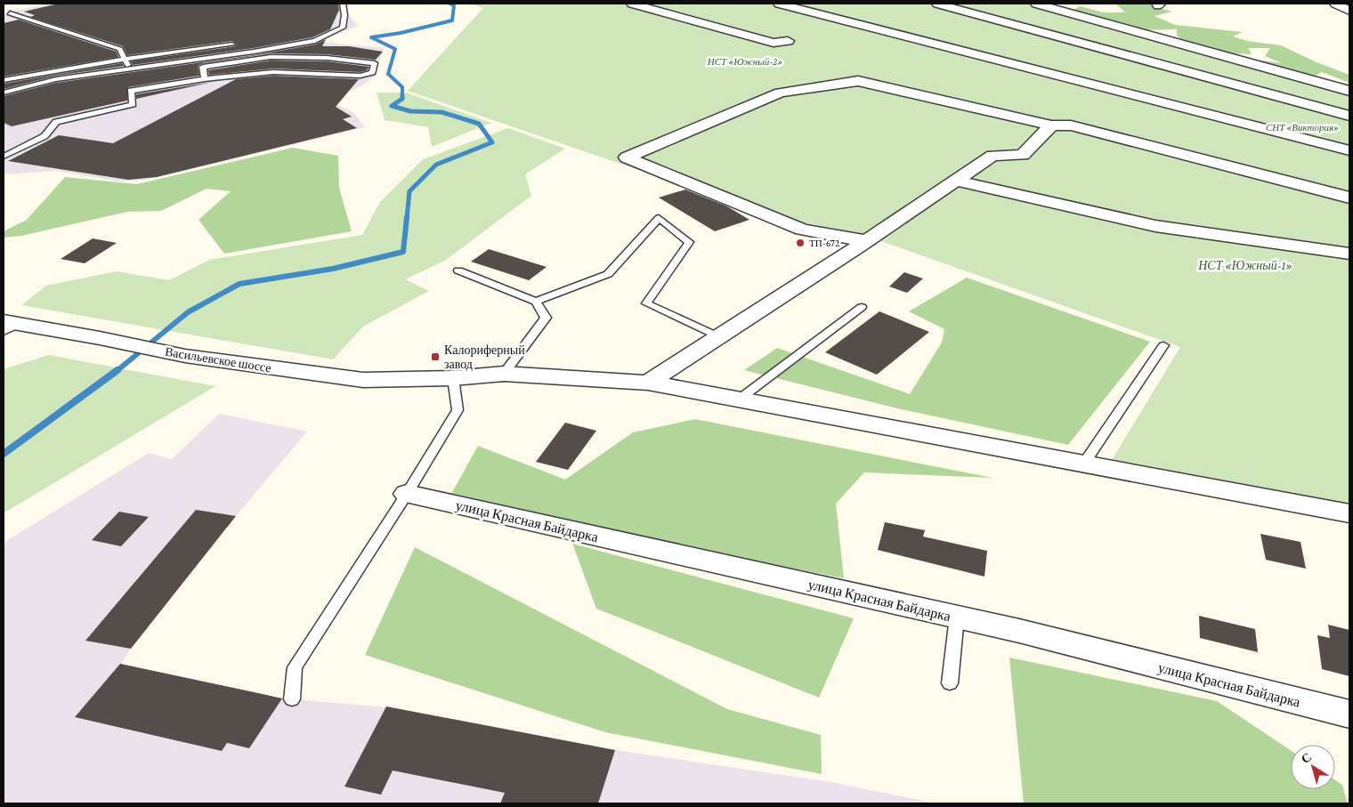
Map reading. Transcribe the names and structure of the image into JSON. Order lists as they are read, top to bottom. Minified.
{"streets":{"street":["Васильевское шоссе","улица Красная Байдарка"]},"parks":["НСТ «Южный-2»","СНТ «Виктория»","НСТ «Южный-1»"],"places":{"other":["ТП-672"],"transit":["Калориферный завод"]},"north":"top left"}
